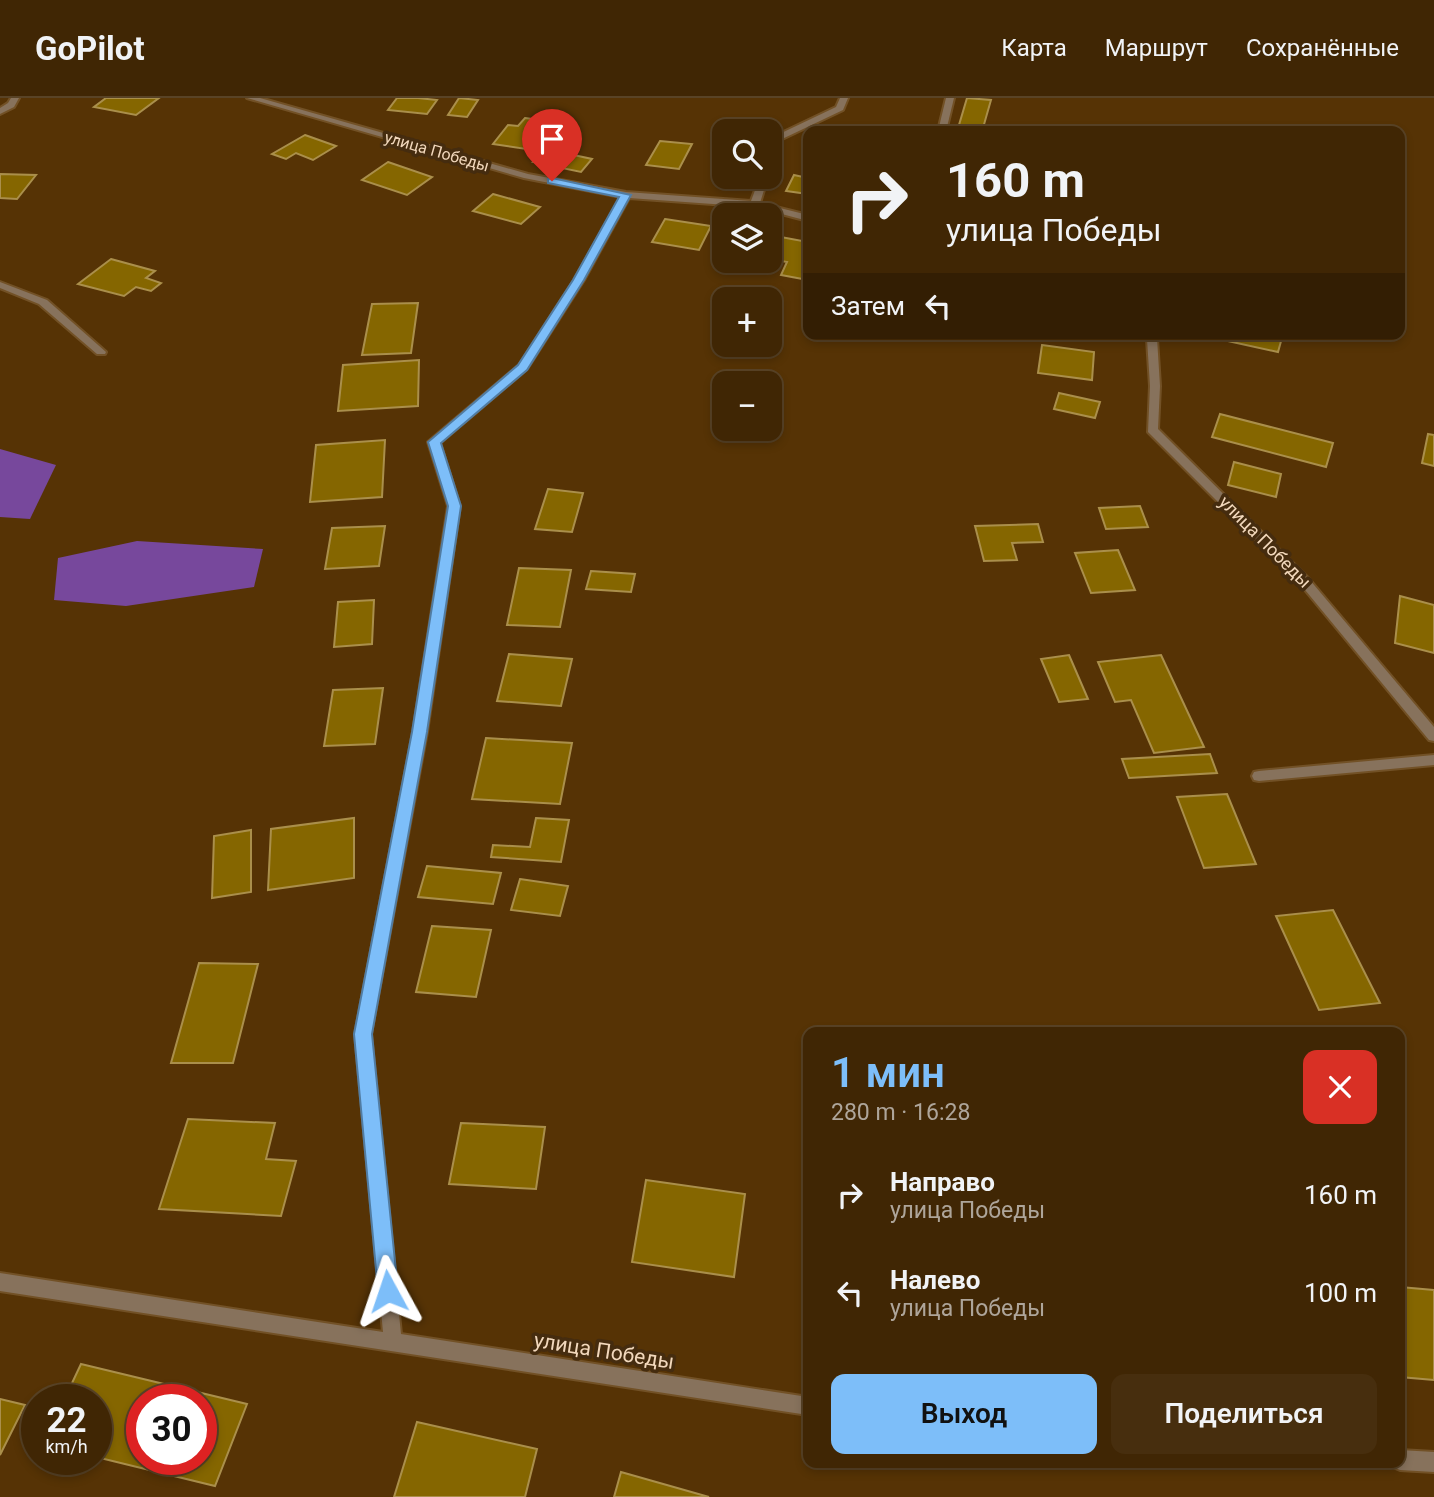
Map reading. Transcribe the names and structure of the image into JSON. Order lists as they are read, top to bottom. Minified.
{"streets":{"street":["улица Победы"]},"page":{"header":"GoPilot","nav":["Карта","Маршрут","Сохранённые"],"map_buttons":["+","−"],"turn":["160 m","улица Победы"],"then":"Затем","heading":["1 мин","280 m · 16:28"],"list":[{"name":"Направо","note":"улица Победы","value":"160 m"},{"name":"Налево","note":"улица Победы","value":"100 m"}],"buttons":["Выход","Поделиться"],"speed":"22 km/h","limit":"30"}}
